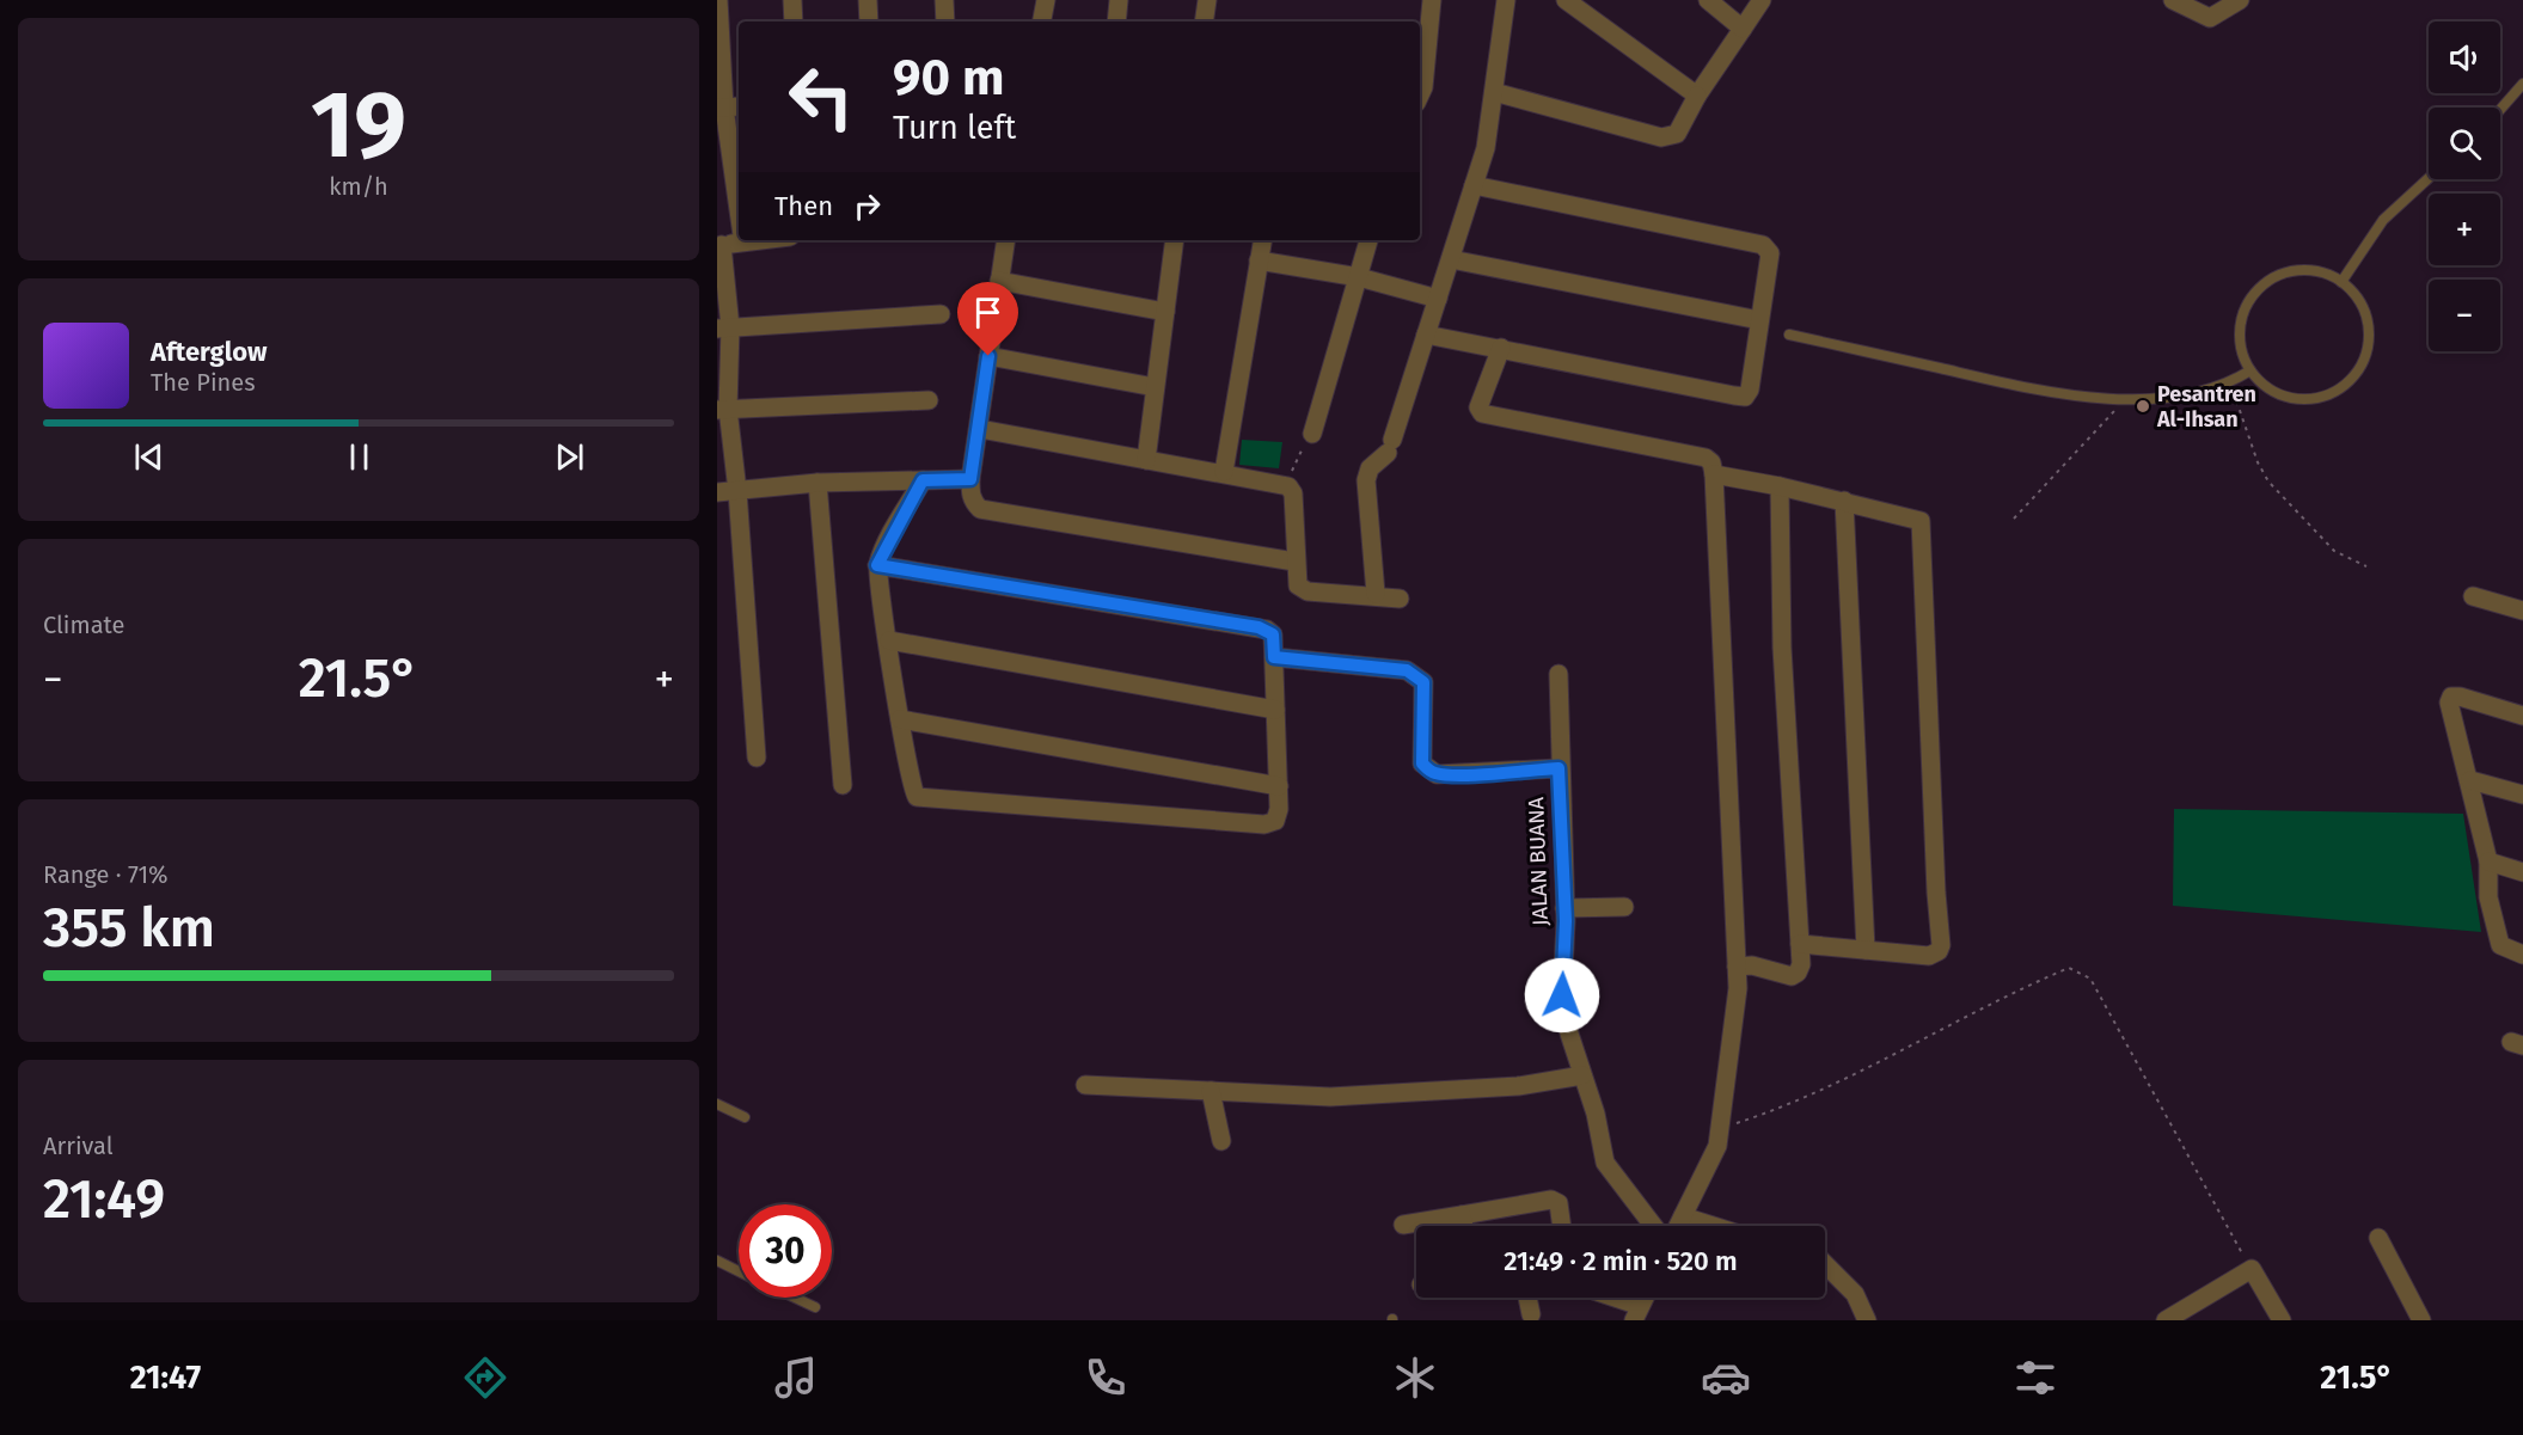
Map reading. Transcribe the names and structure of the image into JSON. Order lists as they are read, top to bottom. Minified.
{"streets":{"street":["JALAN BUANA"]},"places":["Pesantren Al-Ihsan"],"page":{"tile":[["19","km/h"],"Climate",["Range · 71%","355 km"],["Arrival","21:49"]],"map_buttons":["+","−"],"turn":["90 m","Turn left"],"then":"Then","song":["Afterglow","The Pines"],"heat":["−","21.5°","+"],"limit":"30","trip":"21:49 · 2 min · 520 m","tabs":["21:47","21.5°"]}}
